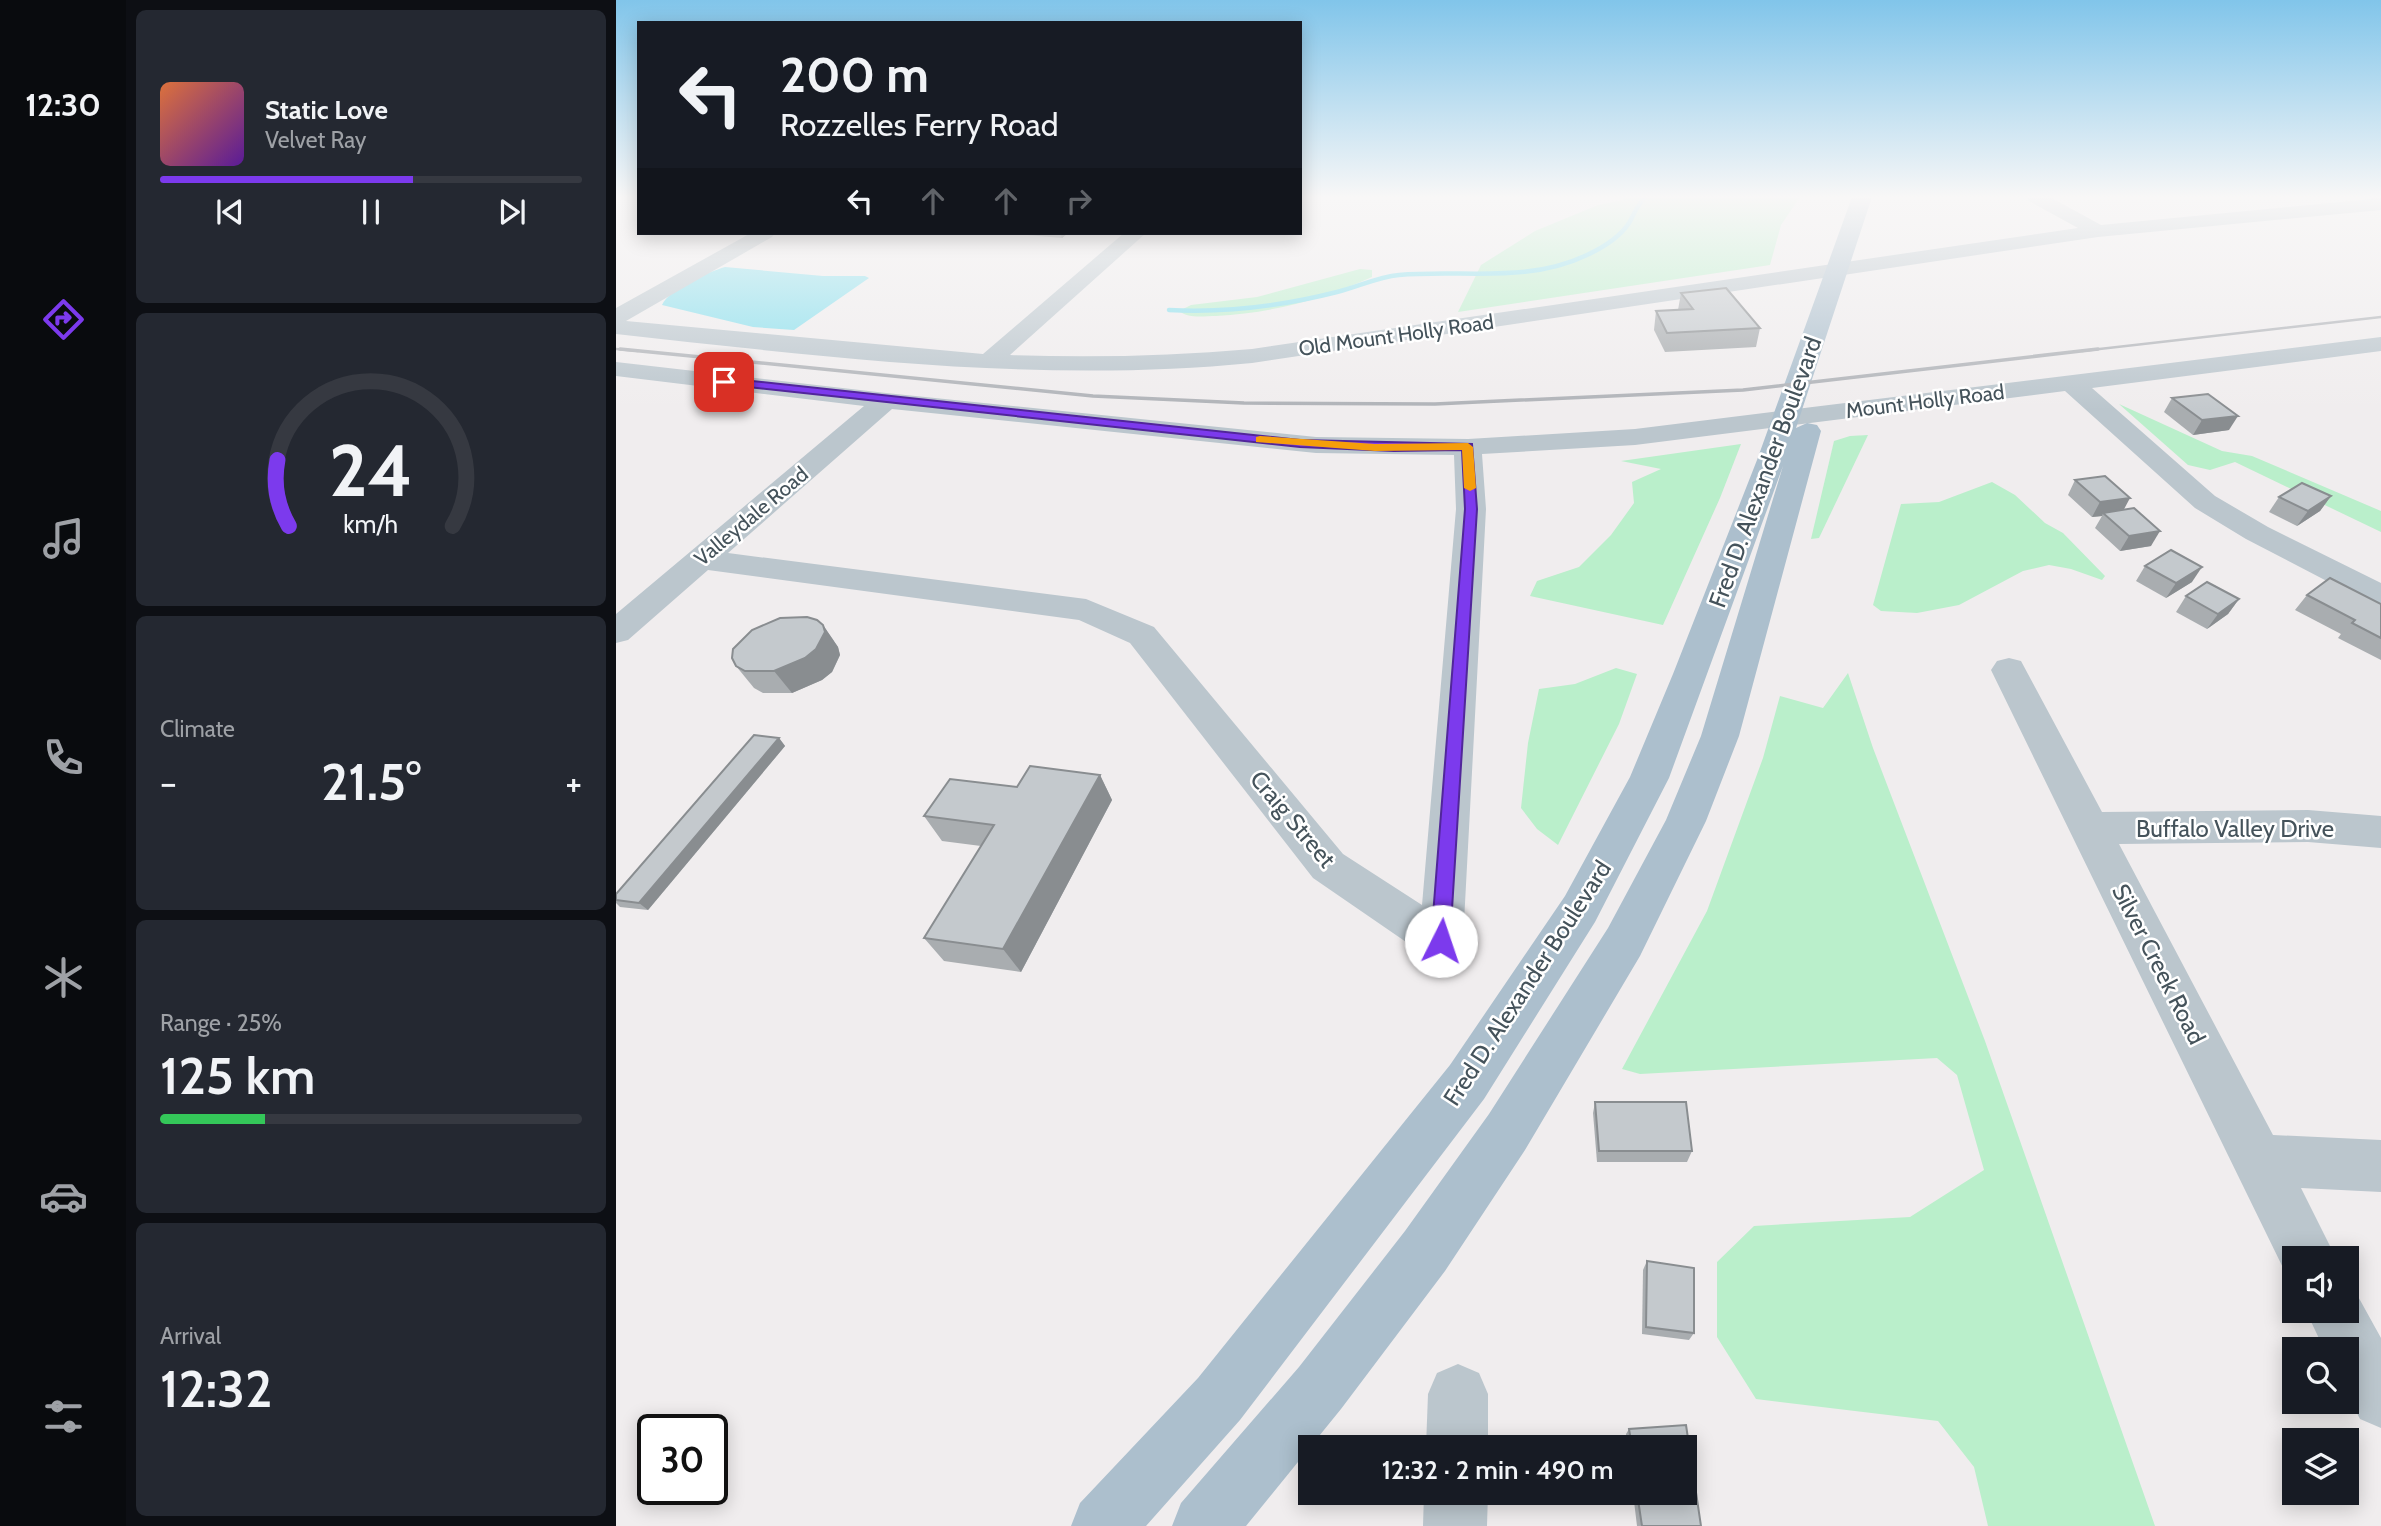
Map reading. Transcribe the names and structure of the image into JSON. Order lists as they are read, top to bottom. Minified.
{"streets":{"main road":["Fred D. Alexander Boulevard"],"street":["Old Mount Holly Road","Mount Holly Road","Valleydale Road","Craig Street","Buffalo Valley Drive","Silver Creek Road"]},"crossings":[["Mount Holly Road","Valleydale Road"],["Mount Holly Road","Craig Street"],["Valleydale Road","Craig Street"],["Buffalo Valley Drive","Silver Creek Road"]],"page":{"tabs":"12:30","turn":["200 m","Rozzelles Ferry Road"],"song":["Static Love","Velvet Ray"],"tile":["Climate",["Range · 25%","125 km"],["Arrival","12:32"]],"heat":["−","21.5°","+"],"limit":"30","trip":"12:32 · 2 min · 490 m","gauge":["24","km/h"]}}
